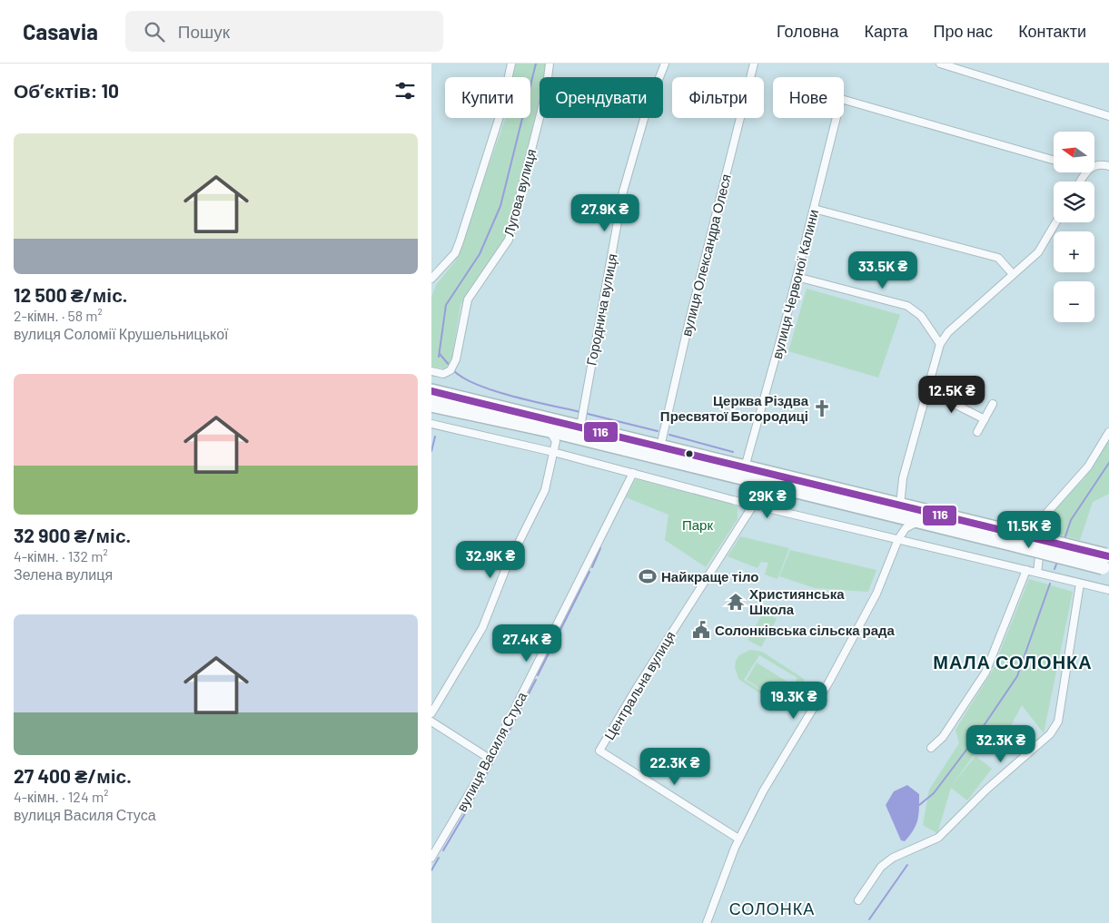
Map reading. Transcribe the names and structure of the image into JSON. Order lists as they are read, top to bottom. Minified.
{"streets":{"street":["Лугова вулиця","вулиця Олександра Олеся","вулиця Червоної Калини","Городнича вулиця","Центральна вулиця","вулиця Василя Стуса"]},"districts":["МАЛА СОЛОНКА","СОЛОНКА"],"parks":["Парк"],"places":{"church":["Церква Різдва Пресвятої Богородиці"],"sports":["Найкраще тіло"],"temple":["Християнська Школа"],"public building":["Солонківська сільска рада"]},"lines":["transit line 116"],"north":"left","page":{"header":"Casavia","search":"Пошук","nav":["Головна","Карта","Про нас","Контакти"],"heading":"Об’єктів: 10","chip":["Купити","Орендувати","Фільтри","Нове"],"list":[{"name":"12 500 ₴/міс.","note":"2-кімн. · 58 m² · вулиця Соломії Крушельницької"},{"name":"32 900 ₴/міс.","note":"4-кімн. · 132 m² · Зелена вулиця"},{"name":"27 400 ₴/міс.","note":"4-кімн. · 124 m² · вулиця Василя Стуса"}],"map_buttons":["+","−"],"price":["27.9K ₴","33.5K ₴","12.5K ₴","29K ₴","11.5K ₴","32.9K ₴","27.4K ₴","19.3K ₴","32.3K ₴","22.3K ₴"]}}
